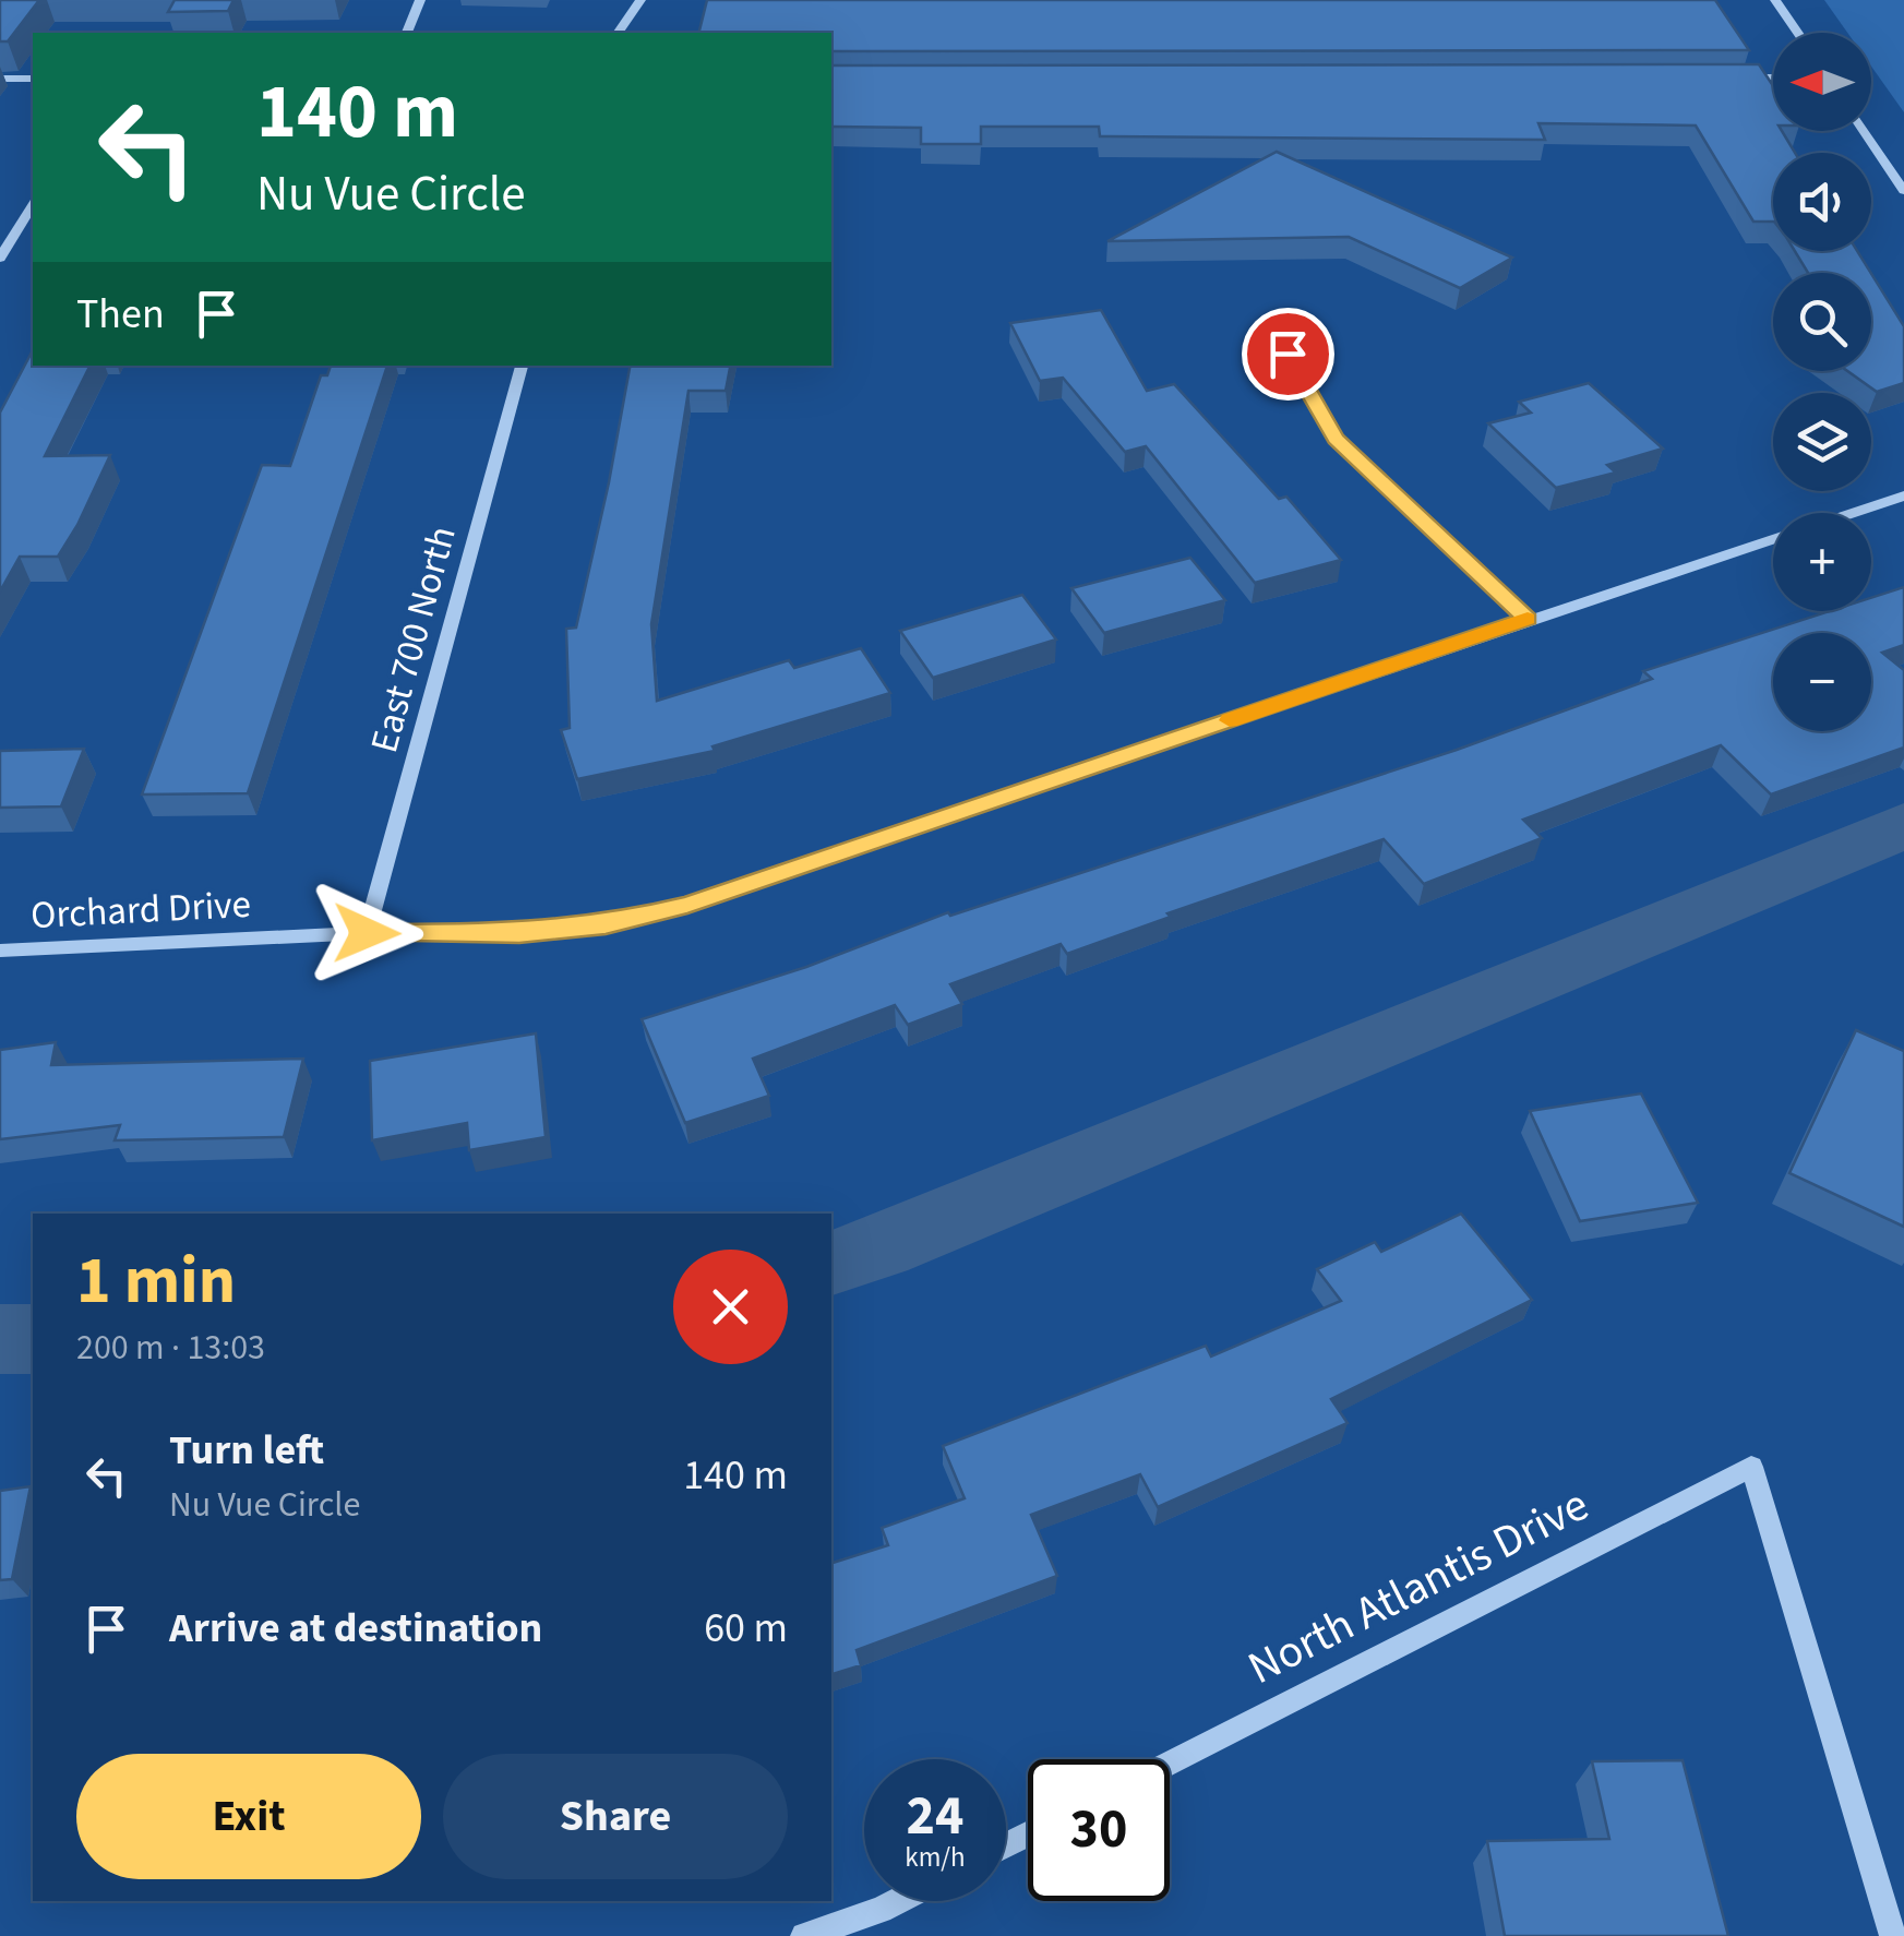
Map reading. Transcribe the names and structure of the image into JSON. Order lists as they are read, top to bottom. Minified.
{"streets":{"street":["East 700 North","Orchard Drive","North Atlantis Drive"]},"crossings":[["East 700 North","Orchard Drive"]],"north":"left","page":{"map_buttons":["+","−"],"turn":["140 m","Nu Vue Circle"],"then":"Then","heading":["1 min","200 m · 13:03"],"list":[{"name":"Turn left","note":"Nu Vue Circle","value":"140 m"},{"name":"Arrive at destination","value":"60 m"}],"buttons":["Exit","Share"],"speed":"24 km/h","limit":"30"}}
